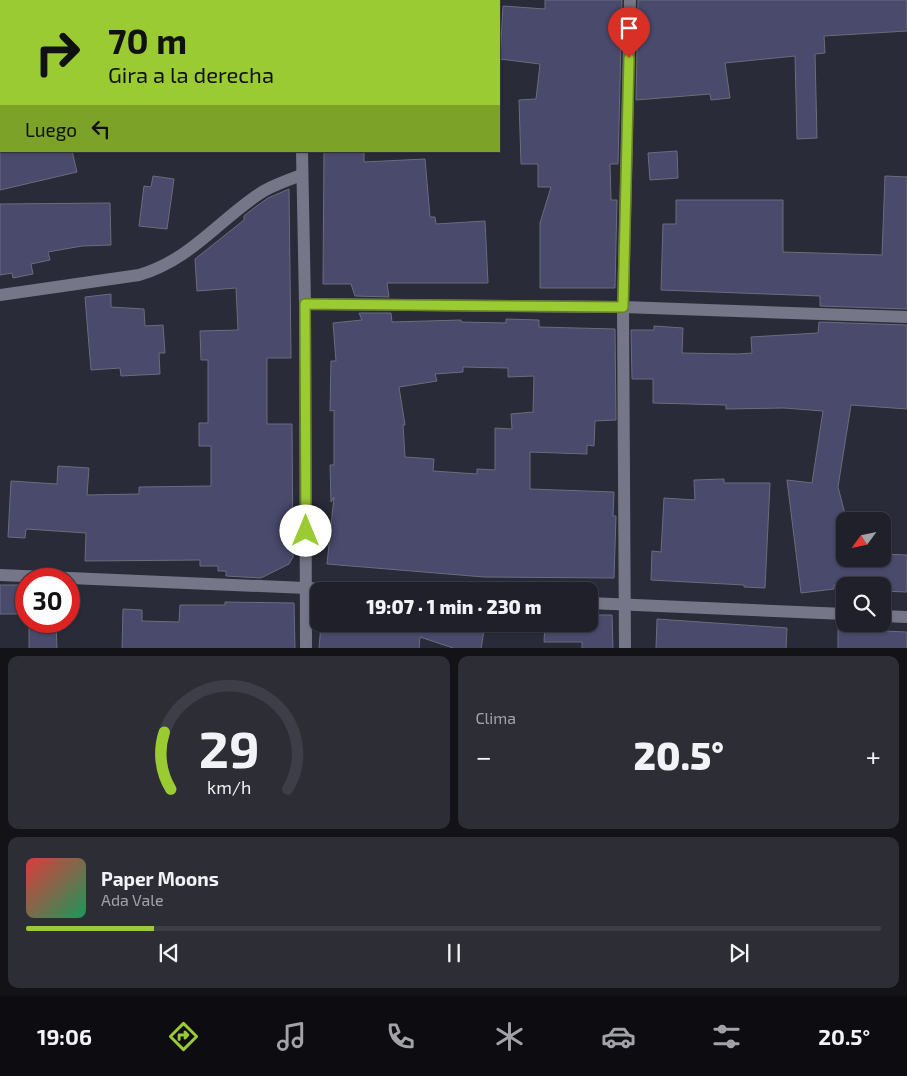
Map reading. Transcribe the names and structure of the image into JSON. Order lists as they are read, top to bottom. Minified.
{"north":"bottom left","page":{"turn":["70 m","Gira a la derecha"],"then":"Luego","limit":"30","trip":"19:07 · 1 min · 230 m","tile":"Clima","heat":["−","20.5°","+"],"song":["Paper Moons","Ada Vale"],"tabs":["19:06","20.5°"],"gauge":["29","km/h"]}}
